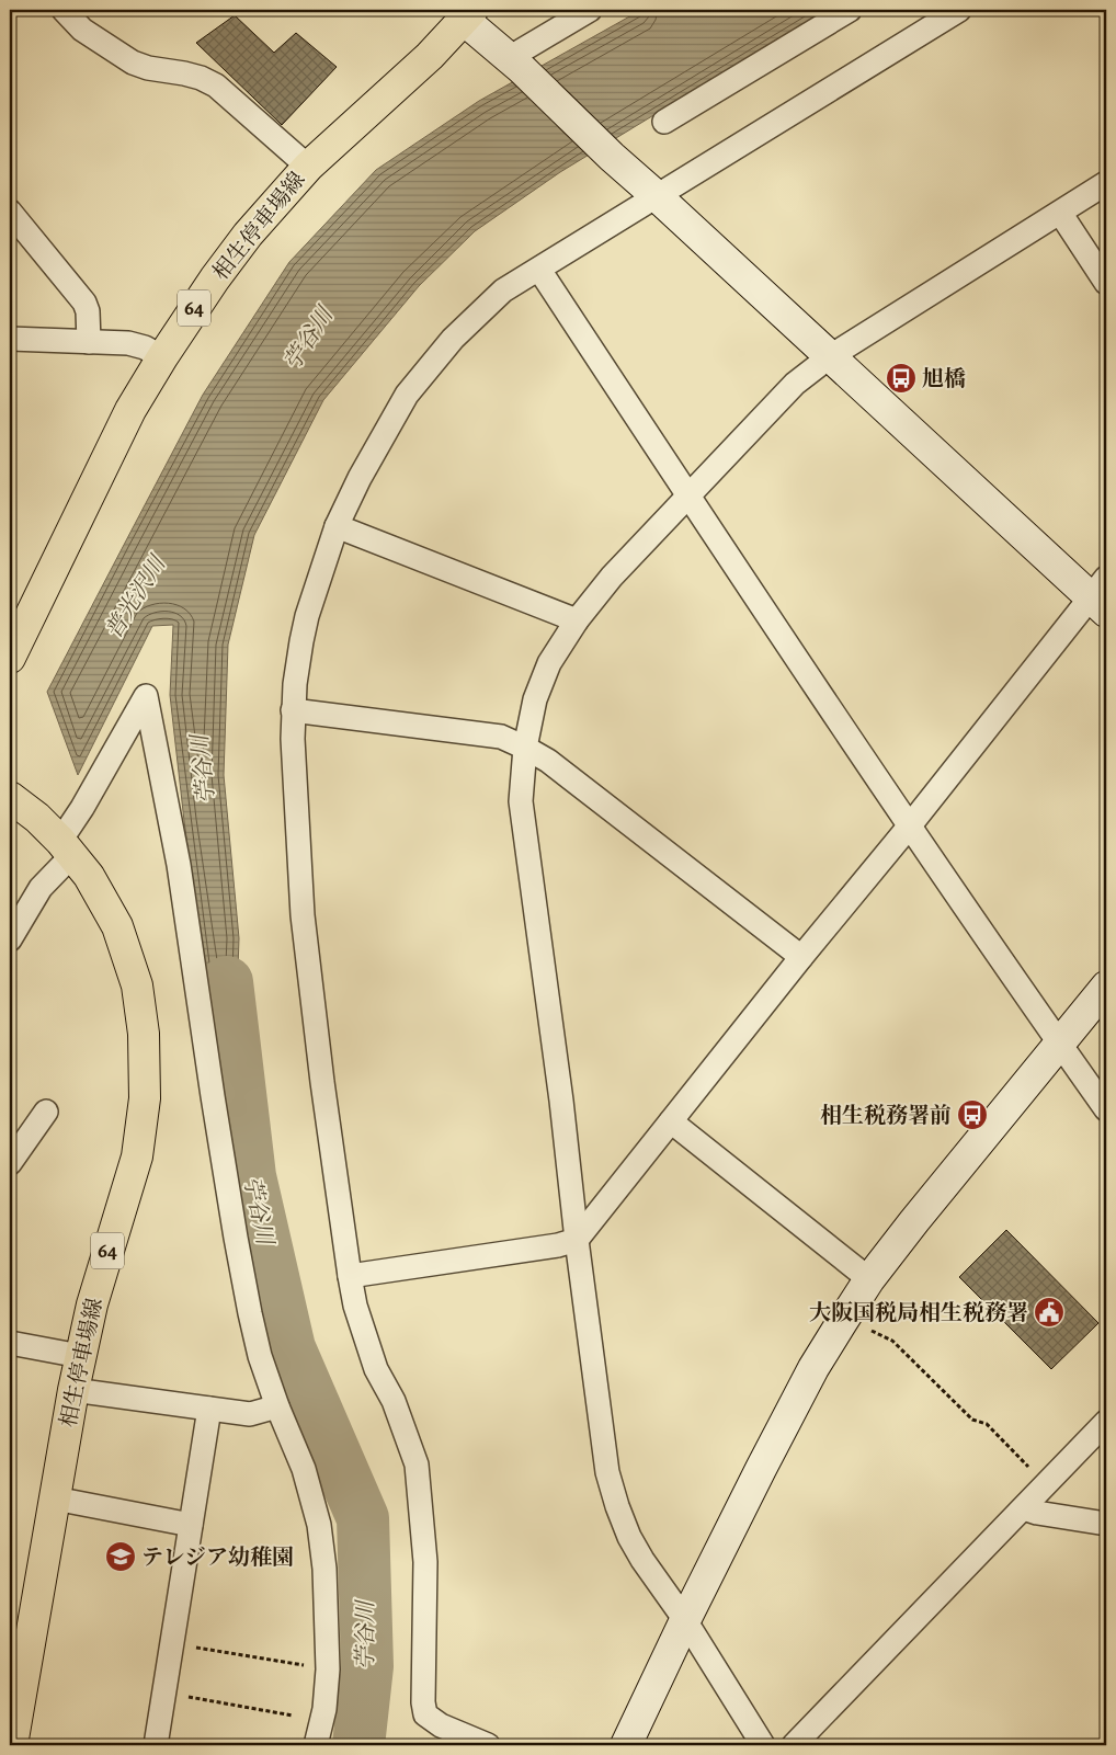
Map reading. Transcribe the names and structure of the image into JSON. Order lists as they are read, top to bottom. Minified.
{"streets":{"main road":["相生停車場線","64"]},"water":["苧谷川","普光沢川"],"places":{"bus stop":["旭橋","相生税務署前"],"public building":["大阪国税局相生税務署"],"school or university":["テレジア幼稚園"]}}
